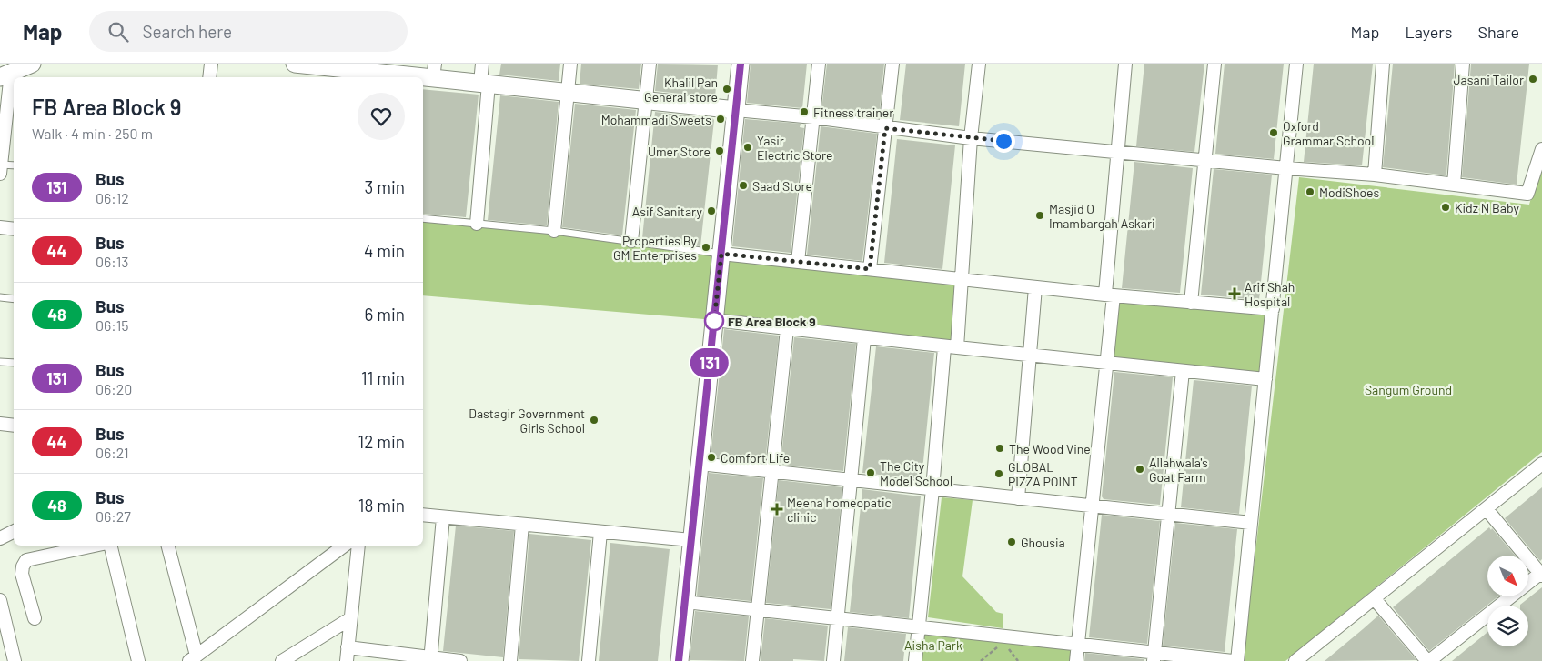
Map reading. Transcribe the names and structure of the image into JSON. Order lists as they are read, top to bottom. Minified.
{"parks":["Sangum Ground","Aisha Park"],"places":{"other":["Jasani Tailor","Khalil Pan General store","Fitness trainer","Mohammadi Sweets","Oxford Grammar School","Yasir Electric Store","Umer Store","Saad Store","ModiShoes","Kidz N Baby","Asif Sanitary","Masjid O Imambargah Askari","Properties By GM Enterprises","FB Area Block 9","Dastagir Government Girls School","The Wood Vine","Comfort Life","Allahwala's Goat Farm","The City Model School","GLOBAL PIZZA POINT","Ghousia"],"health":["Arif Shah Hospital","Meena homeopatic clinic"]},"lines":["bus line 131"],"north":"bottom right","page":{"header":"Map","search":"Search here","nav":["Map","Layers","Share"],"on_map":"131","heading":["FB Area Block 9","Walk · 4 min · 250 m"],"list":[{"mark":"131","name":"Bus","note":"06:12","value":"3 min"},{"mark":"44","name":"Bus","note":"06:13","value":"4 min"},{"mark":"48","name":"Bus","note":"06:15","value":"6 min"},{"mark":"131","name":"Bus","note":"06:20","value":"11 min"},{"mark":"44","name":"Bus","note":"06:21","value":"12 min"},{"mark":"48","name":"Bus","note":"06:27","value":"18 min"}]}}
